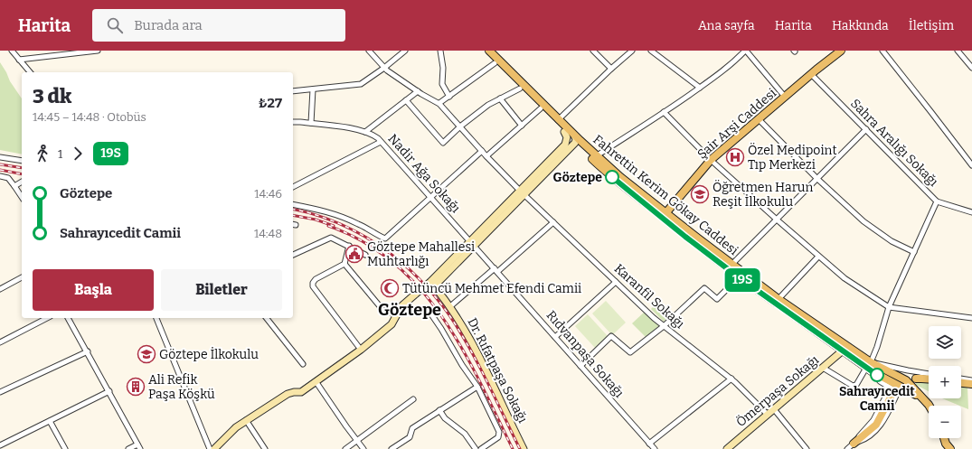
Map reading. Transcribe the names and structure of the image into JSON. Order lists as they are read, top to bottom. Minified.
{"streets":{"main road":["Şair Arşi Caddesi","Fahrettin Kerim Gökay Caddesi","Dr. Rıfatpaşa Sokağı","Ömerpaşa Sokağı"],"street":["Sahra Aralığı Sokağı","Nadir Ağa Sokağı","Karanfil Sokağı","Rıdvanpaşa Sokağı"]},"crossings":[["Şair Arşi Caddesi","Sahra Aralığı Sokağı"],["Şair Arşi Caddesi","Fahrettin Kerim Gökay Caddesi"],["Nadir Ağa Sokağı","Rıdvanpaşa Sokağı"],["Fahrettin Kerim Gökay Caddesi","Ömerpaşa Sokağı"],["Karanfil Sokağı","Ömerpaşa Sokağı"]],"districts":["Göztepe"],"places":{"hospital":["Özel Medipoint Tıp Merkezi"],"other":["Göztepe","Sahrayıcedit Camii"],"school or university":["Öğretmen Harun Reşit İlkokulu","Göztepe İlkokulu"],"public building":["Göztepe Mahallesi Muhtarlığı"],"mosque":["Tütüncü Mehmet Efendi Camii"],"building":["Ali Refik Paşa Köşkü"]},"lines":["bus line 19S"],"page":{"header":"Harita","search":"Burada ara","nav":["Ana sayfa","Harita","Hakkında","İletişim"],"on_map":"19S","heading":["3 dk","14:45 – 14:48 · Otobüs","₺27"],"legs":["1","19S"],"list":[{"name":"Göztepe","value":"14:46"},{"name":"Sahrayıcedit Camii","value":"14:48"}],"buttons":["Başla","Biletler"],"map_buttons":["+","−"]}}
